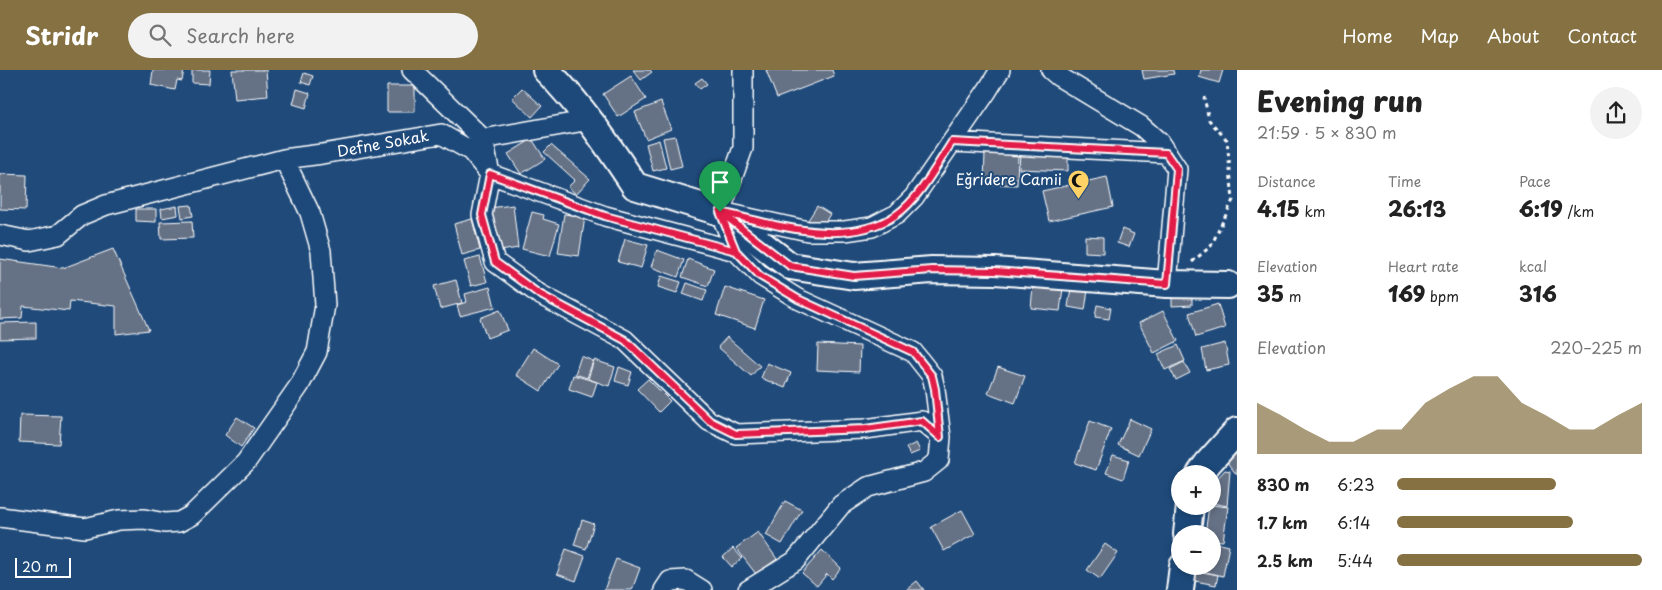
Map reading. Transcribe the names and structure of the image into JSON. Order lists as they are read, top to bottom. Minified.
{"streets":{"street":["Defne Sokak"]},"places":{"mosque":["Eğridere Camii"]},"scale_bar":"20 m","page":{"header":"Stridr","search":"Search here","nav":["Home","Map","About","Contact"],"heading":["Evening run","21:59 · 5 × 830 m"],"stats":[["Distance","4.15 km"],["Time","26:13"],["Pace","6:19 /km"],["Elevation","35 m"],["Heart rate","169 bpm"],["kcal","316"]],"chart":["Elevation","220–225 m"],"map_buttons":["+","−"],"list":[{"name":"830 m","note":"6:23"},{"name":"1.7 km","note":"6:14"},{"name":"2.5 km","note":"5:44"}],"scale":"20 m"}}
